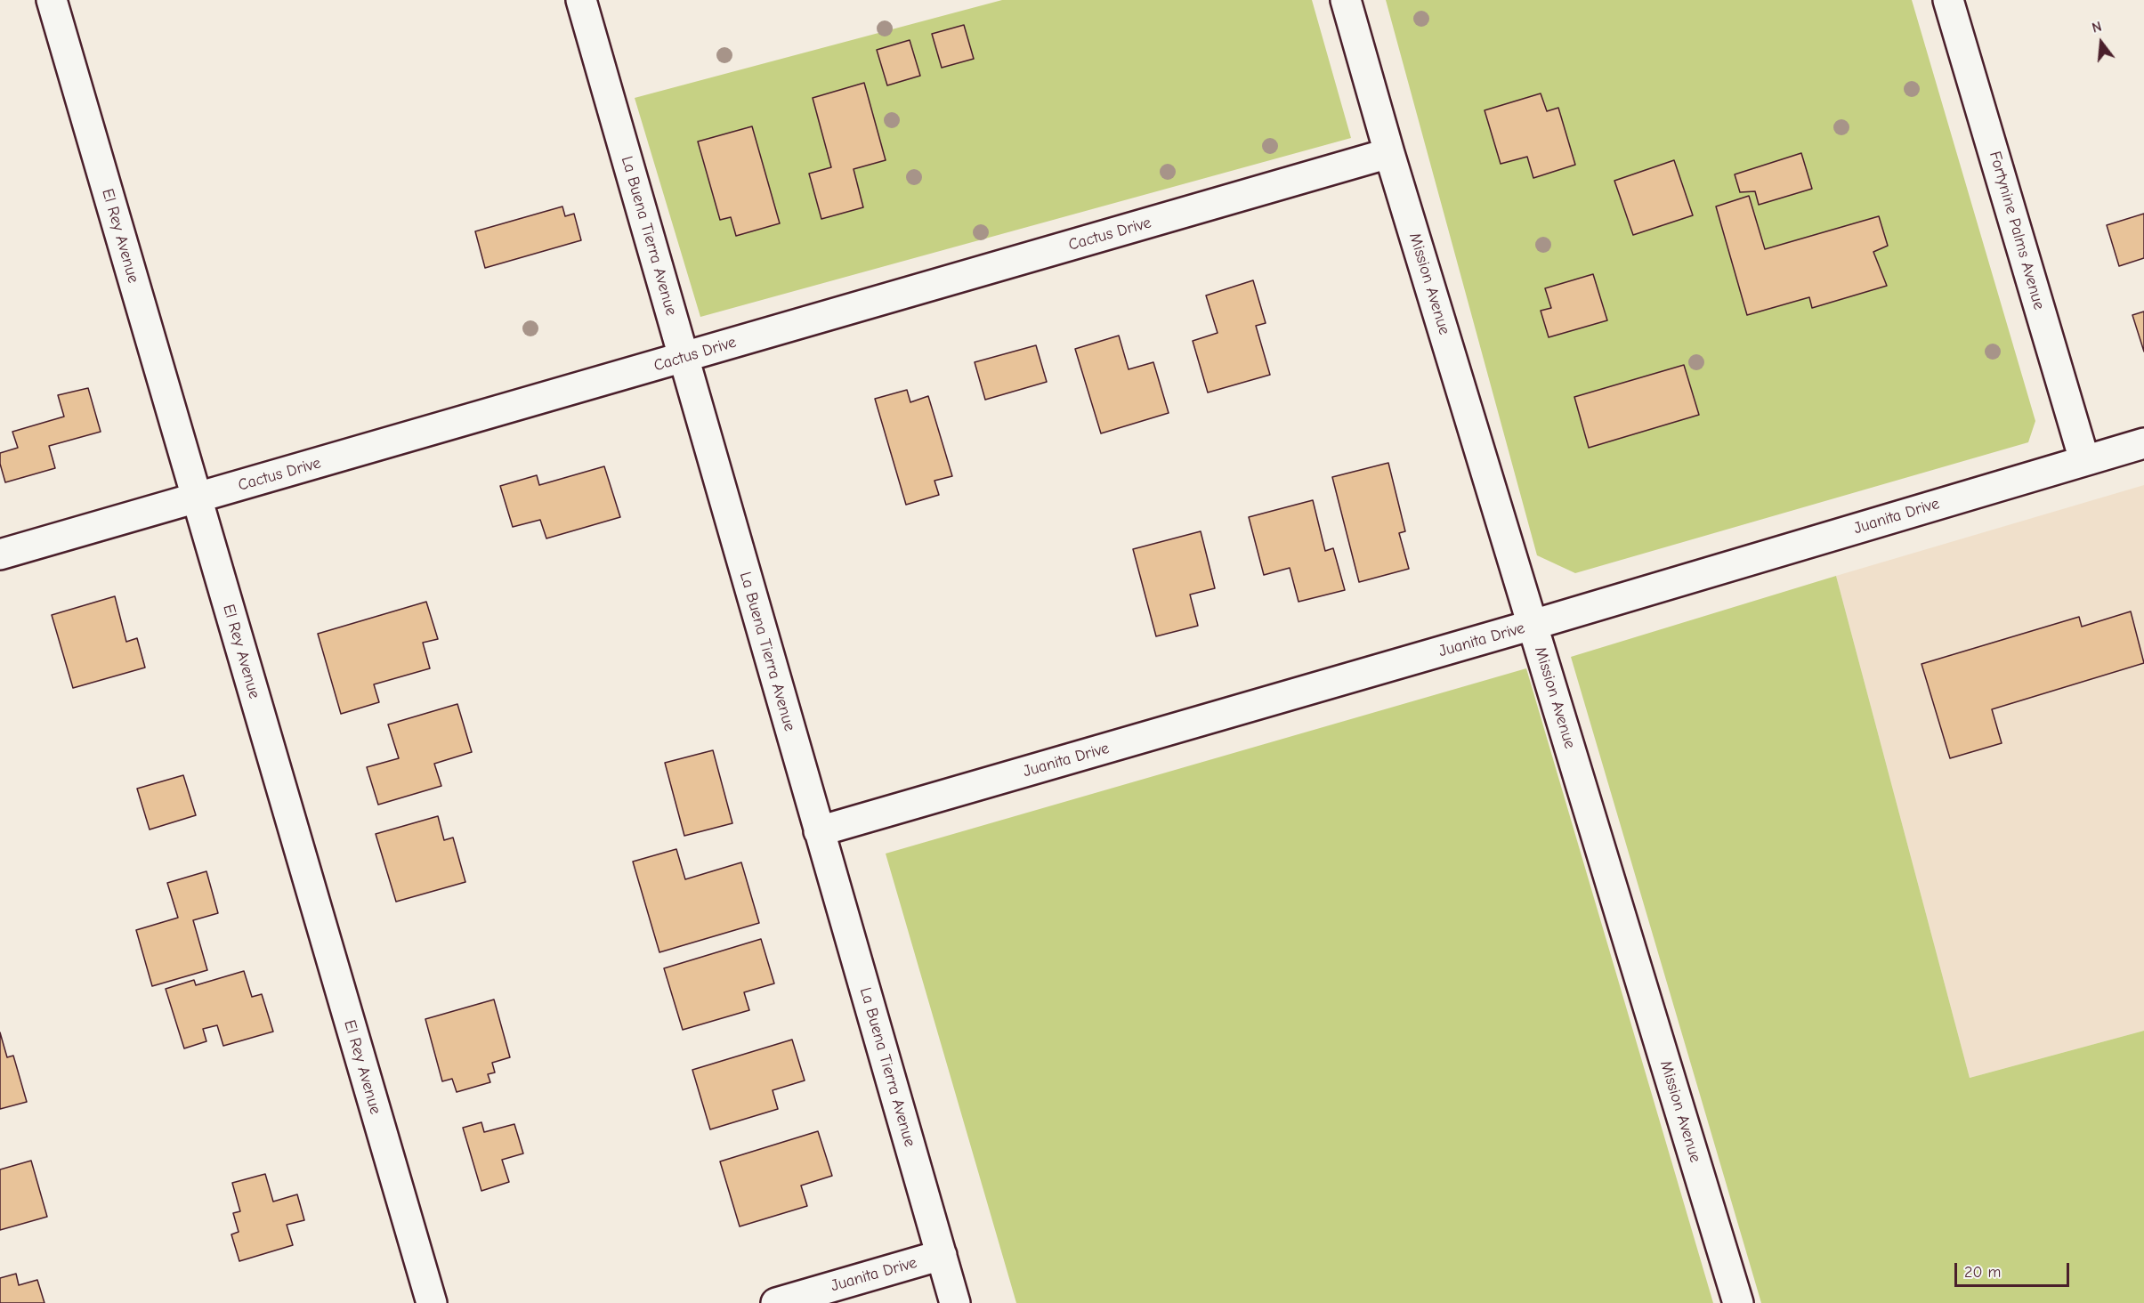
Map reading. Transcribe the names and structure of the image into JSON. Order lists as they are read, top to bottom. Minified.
{"streets":{"street":["Fortynine Palms Avenue","Cactus Drive","El Rey Avenue","La Buena Tierra Avenue","Mission Avenue","Juanita Drive"]},"crossings":[["Fortynine Palms Avenue","Juanita Drive"],["Cactus Drive","El Rey Avenue"],["Cactus Drive","La Buena Tierra Avenue"],["Cactus Drive","Mission Avenue"],["La Buena Tierra Avenue","Juanita Drive"],["Mission Avenue","Juanita Drive"]],"scale_bar":"20 m","north":"top"}
